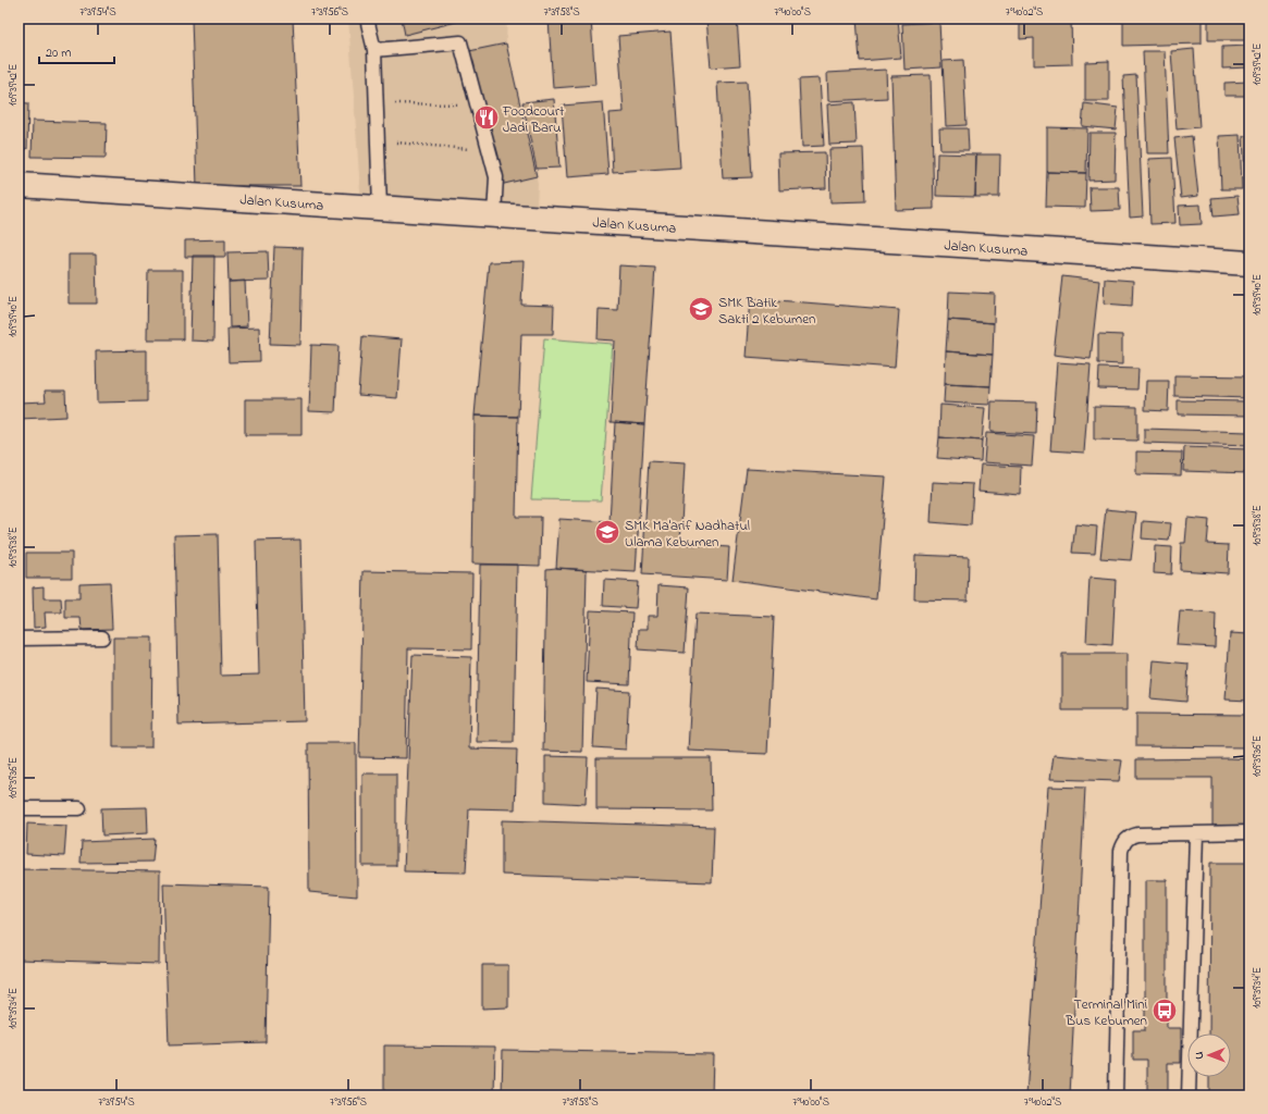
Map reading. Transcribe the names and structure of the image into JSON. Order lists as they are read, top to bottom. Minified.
{"streets":{"main road":["Jalan Kusuma"]},"places":{"restaurant":["Foodcourt Jadi Baru"],"school or university":["SMK Batik Sakti 2 Kebumen","SMK Ma'arif Nadhatul Ulama Kebumen"],"bus stop":["Terminal Mini Bus Kebumen"]},"scale_bar":"20 m","north":"left","coordinates":["7°39'54\"S","7°39'56\"S","7°39'58\"S","7°40'00\"S","7°40'02\"S","109°39'42\"E","109°39'40\"E","109°39'38\"E","109°39'36\"E","109°39'34\"E"]}
